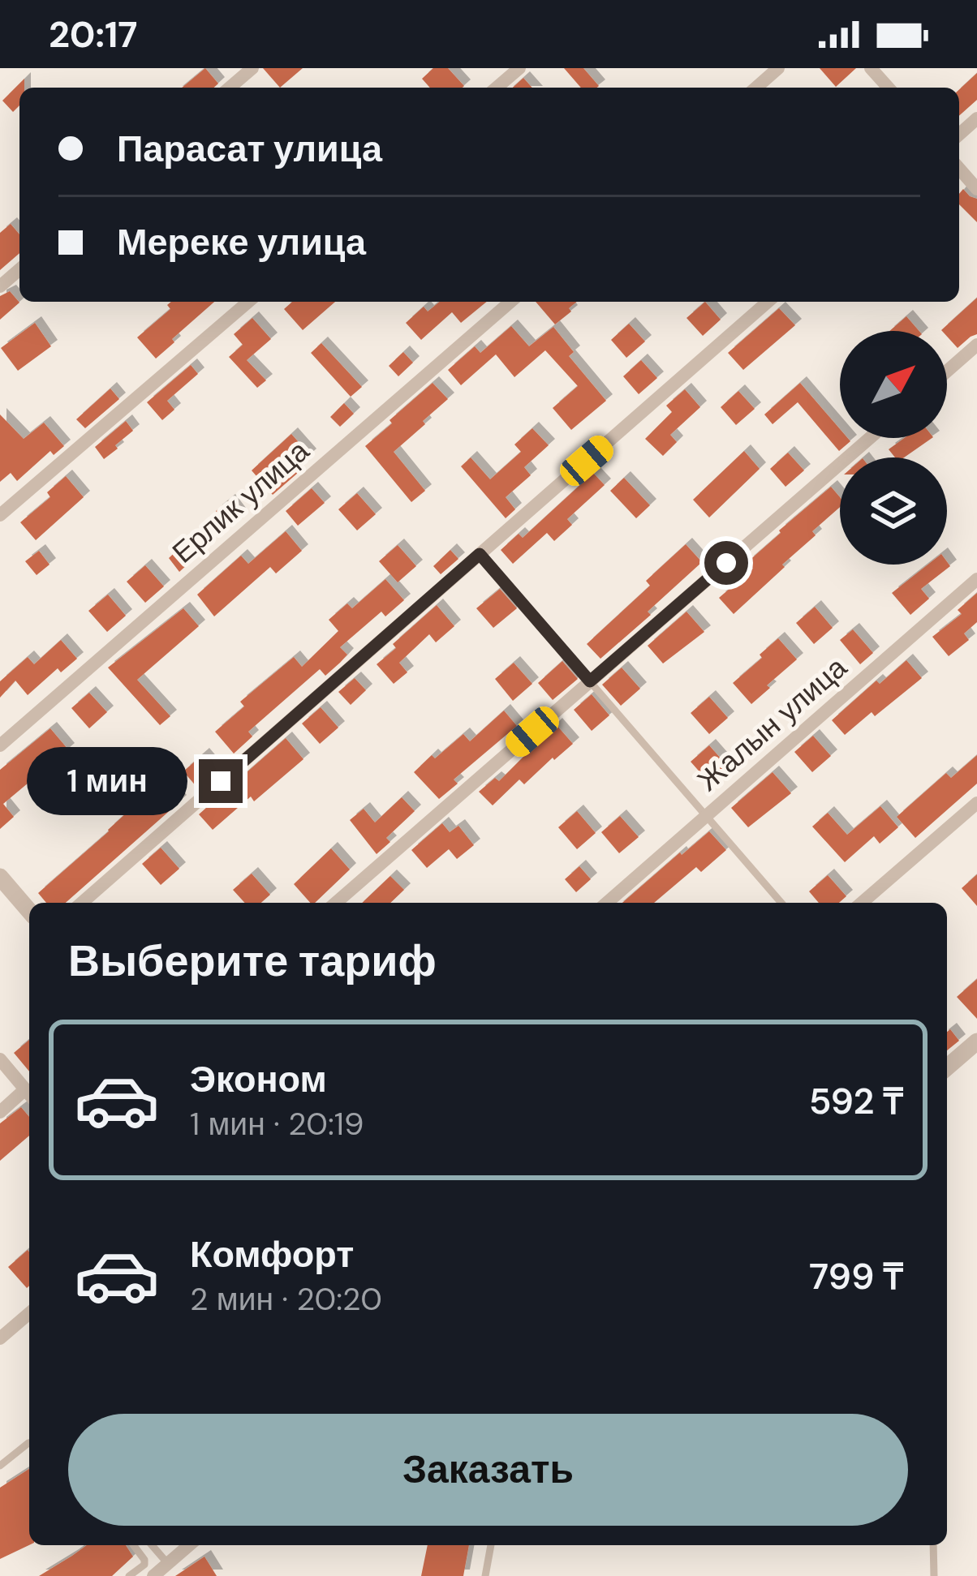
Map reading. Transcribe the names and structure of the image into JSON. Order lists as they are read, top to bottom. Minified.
{"streets":{"street":["Ерлик улица","Жалын улица"]},"north":"top right","page":{"status":"20:17","banner":["Парасат улица","Мереке улица"],"bubble":"1 мин","heading":"Выберите тариф","list":[{"name":"Эконом","note":"1 мин · 20:19","value":"592 ₸"},{"name":"Комфорт","note":"2 мин · 20:20","value":"799 ₸"}],"buttons":"Заказать"}}
